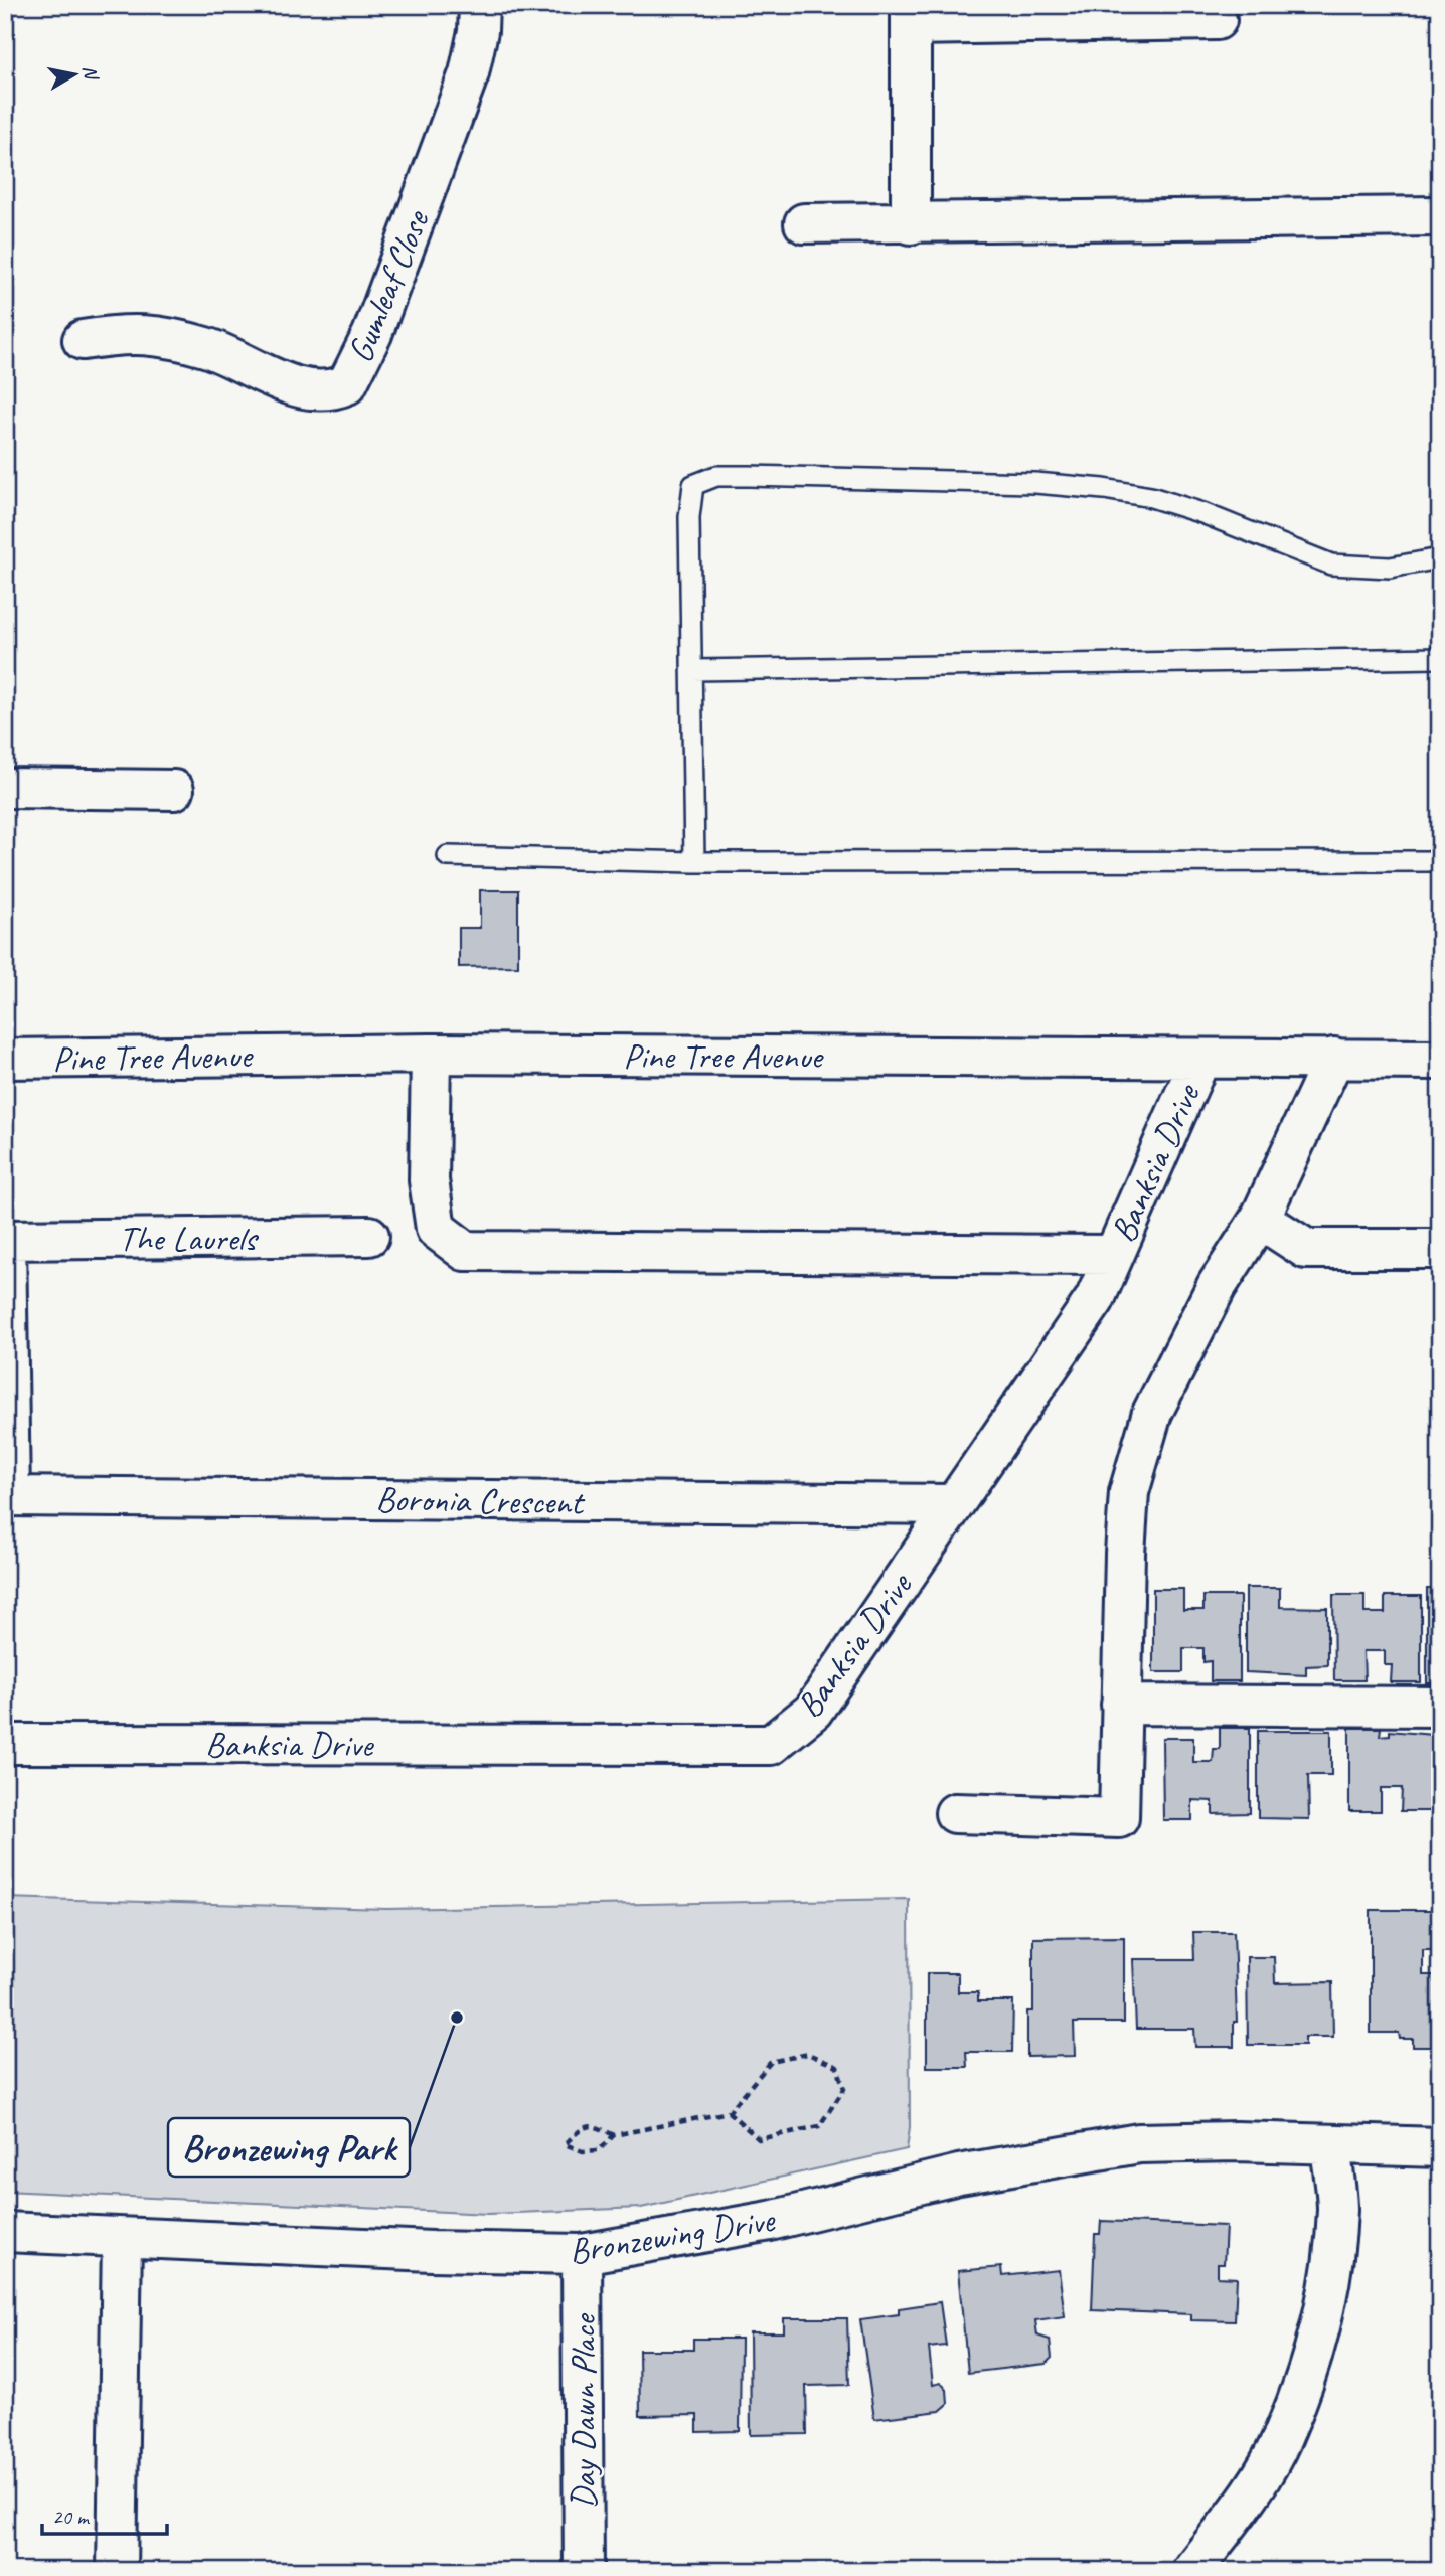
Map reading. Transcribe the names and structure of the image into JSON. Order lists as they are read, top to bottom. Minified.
{"streets":{"street":["Gumleaf Close","Pine Tree Avenue","Banksia Drive","The Laurels","Boronia Crescent","Bronzewing Drive","Day Dawn Place"]},"crossings":[["Pine Tree Avenue","Banksia Drive"],["Banksia Drive","Boronia Crescent"],["Bronzewing Drive","Day Dawn Place"]],"places":["Bronzewing Park"],"scale_bar":"20 m","north":"right"}
